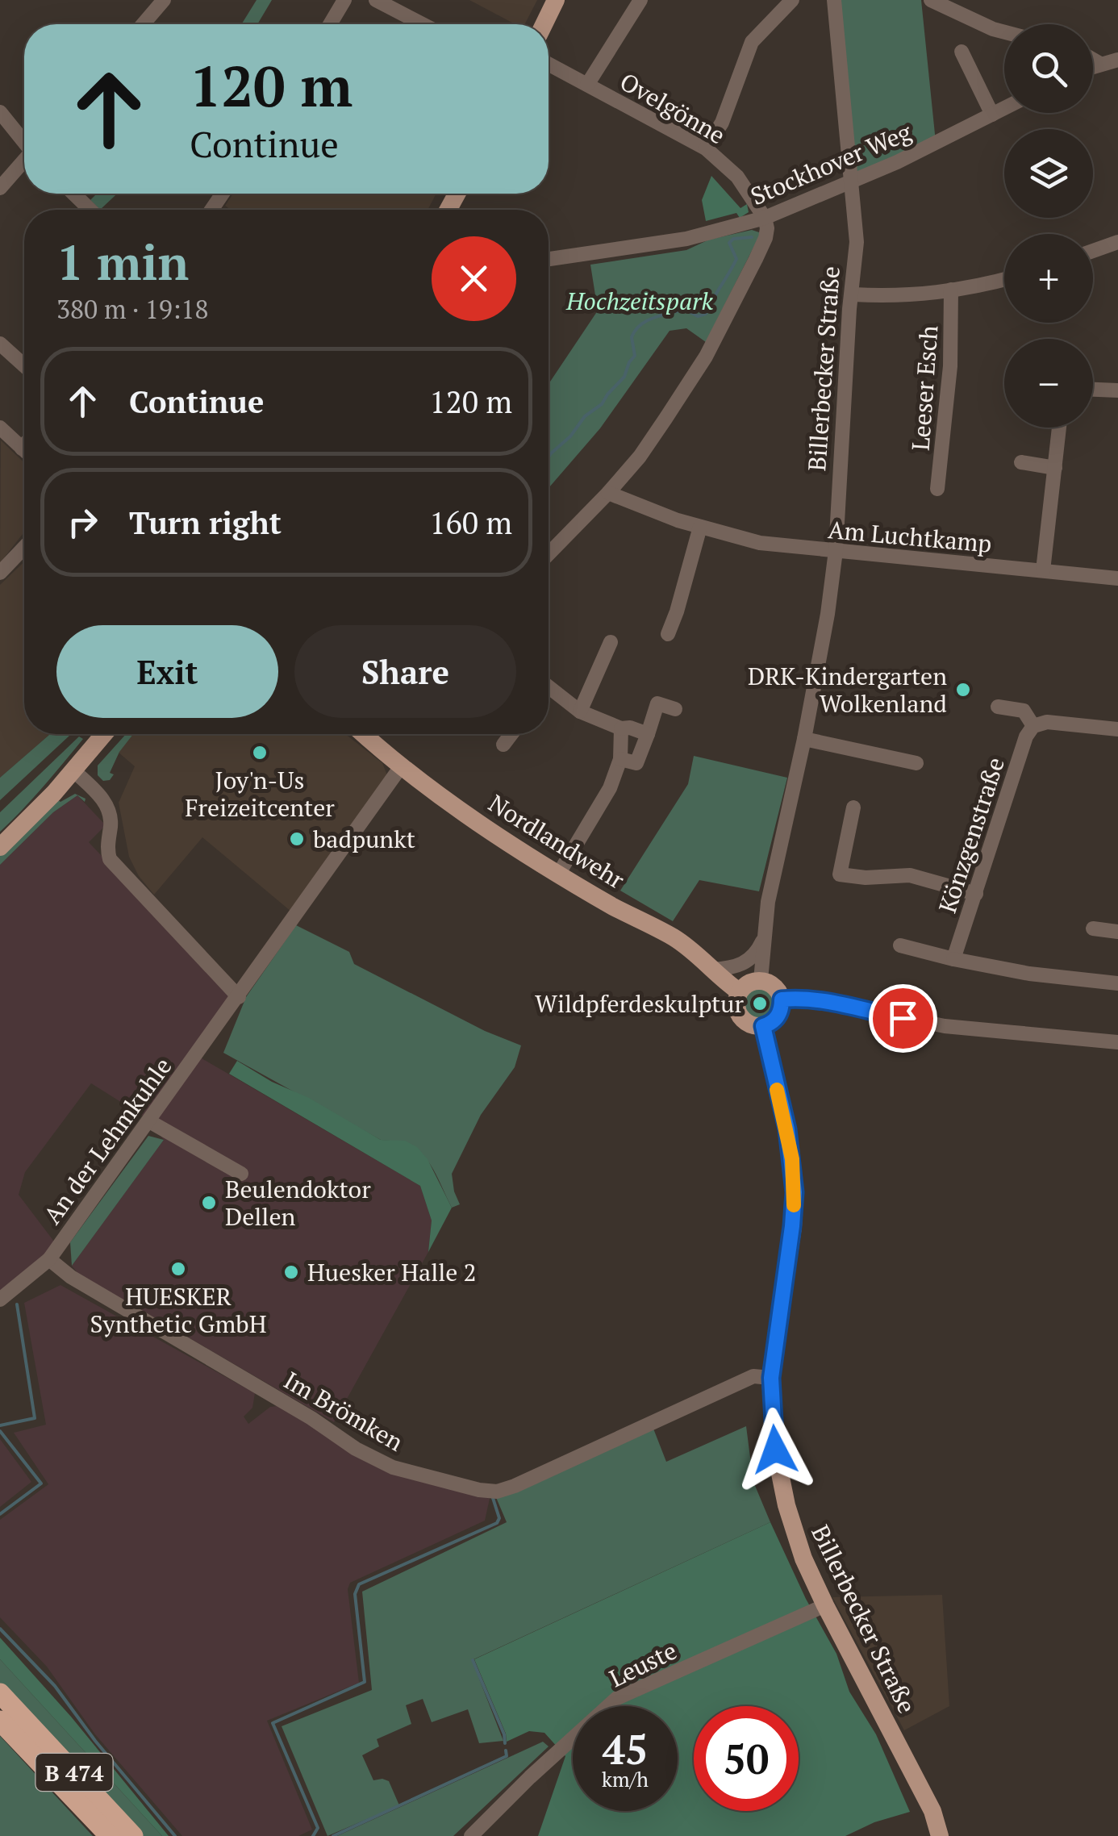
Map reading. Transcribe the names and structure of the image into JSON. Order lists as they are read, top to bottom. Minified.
{"streets":{"highway":["B 474"],"main road":["Billerbecker Straße","Nordlandwehr"],"street":["Ovelgönne","Stockhover Weg","Leeser Esch","Am Luchtkamp","Könzgenstraße","An der Lehmkuhle","Im Brömken","Leuste"]},"crossings":[["Ovelgönne","Stockhover Weg"],["Stockhover Weg","Billerbecker Straße"],["Billerbecker Straße","Am Luchtkamp"],["Billerbecker Straße","Nordlandwehr"],["Billerbecker Straße","Im Brömken"],["Billerbecker Straße","Leuste"],["Nordlandwehr","An der Lehmkuhle"],["An der Lehmkuhle","Im Brömken"]],"parks":["Hochzeitspark"],"places":["DRK-Kindergarten Wolkenland","Joy'n-Us Freizeitcenter","badpunkt","Wildpferdeskulptur","Beulendoktor Dellen","HUESKER Synthetic GmbH","Huesker Halle 2"],"page":{"map_buttons":["+","−"],"turn":["120 m","Continue"],"heading":["1 min","380 m · 19:18"],"list":[{"name":"Continue","value":"120 m"},{"name":"Turn right","value":"160 m"}],"buttons":["Exit","Share"],"speed":"45 km/h","limit":"50"}}
